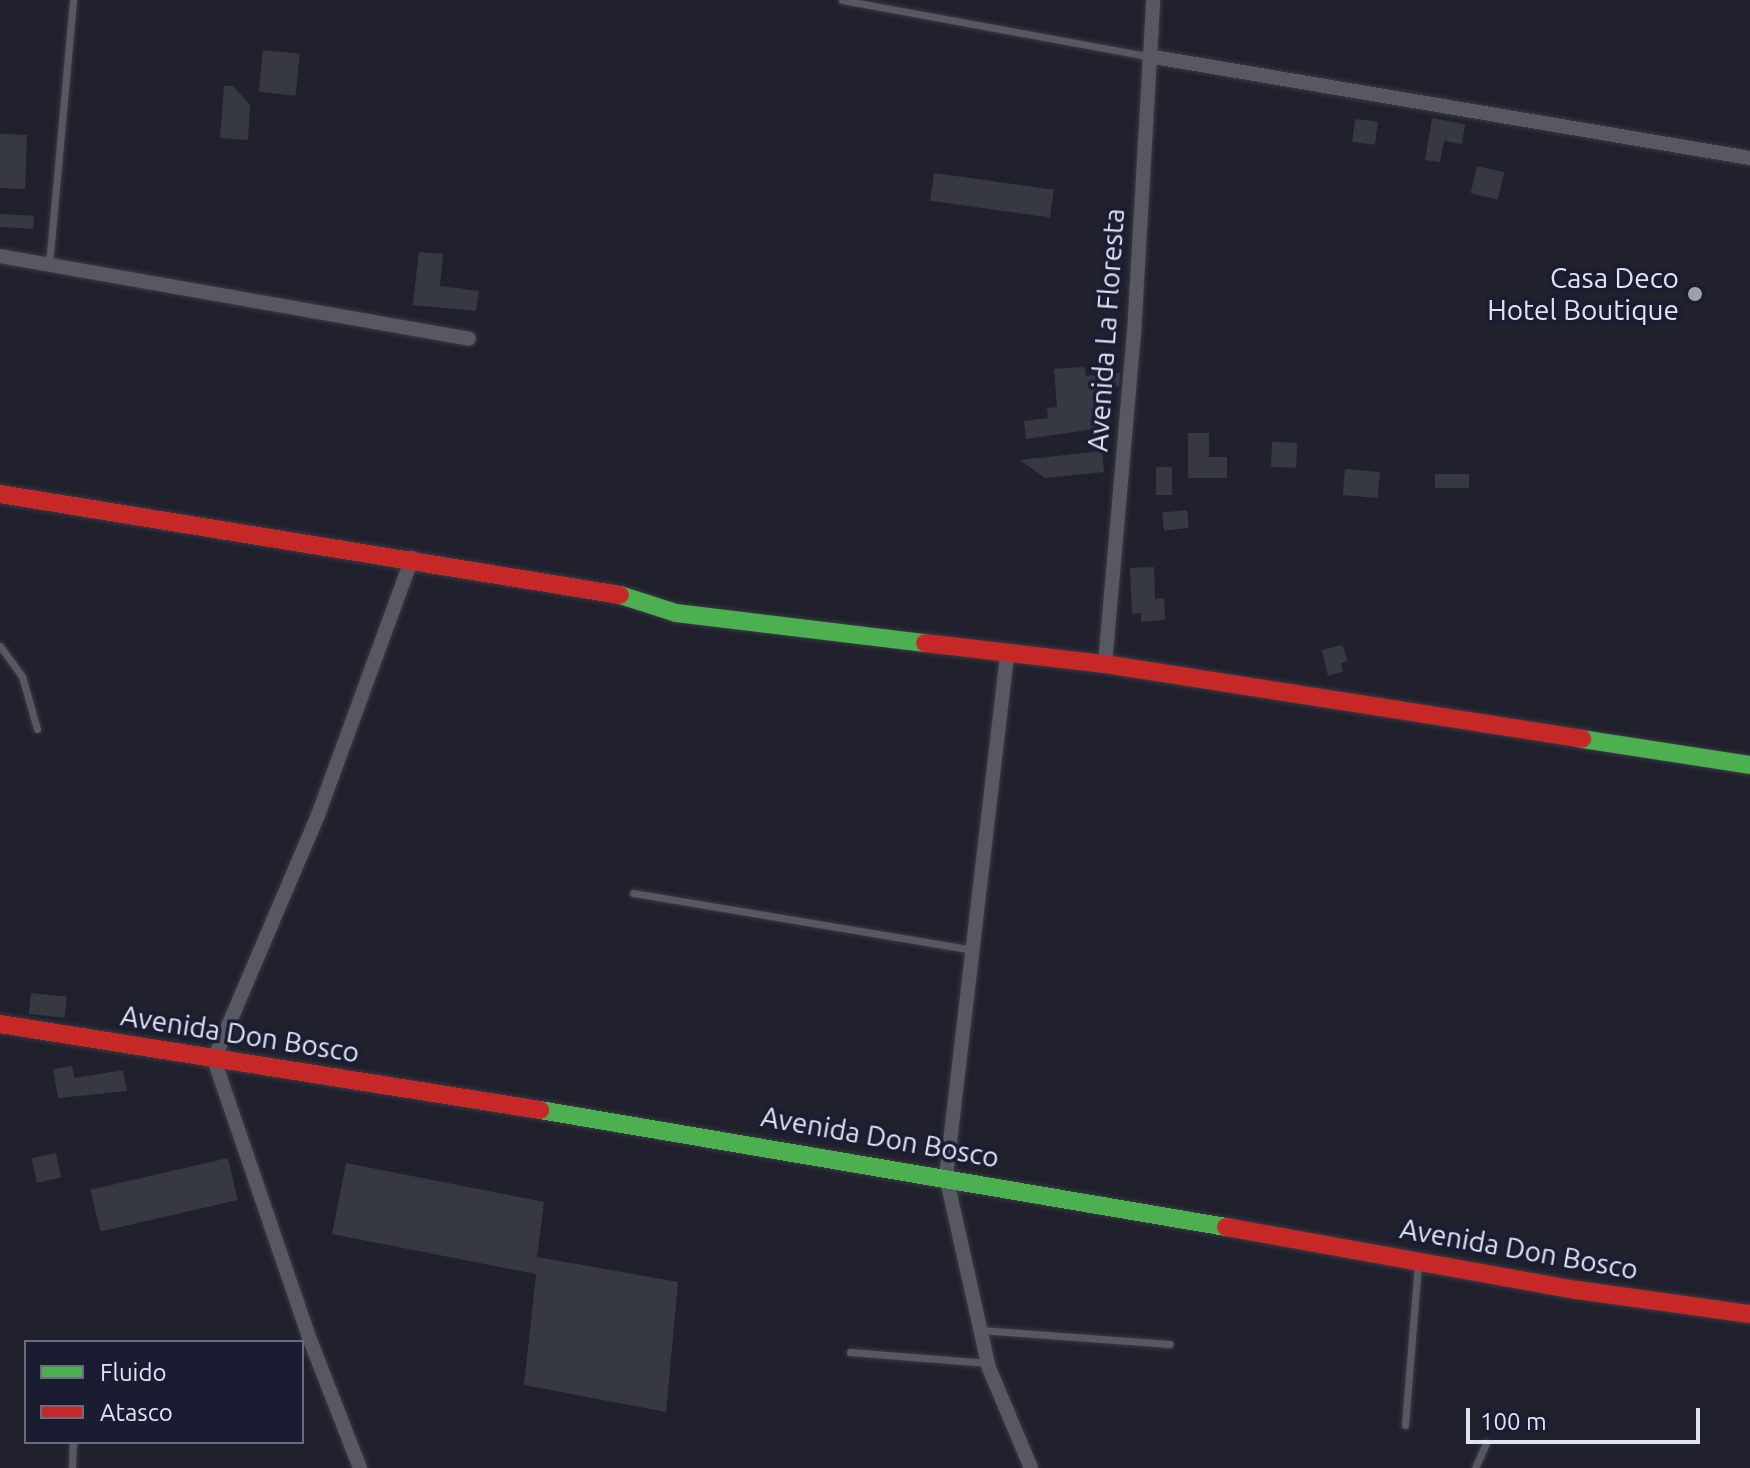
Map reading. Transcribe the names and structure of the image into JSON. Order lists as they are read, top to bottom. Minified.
{"streets":{"street":["Avenida La Floresta","Avenida Don Bosco"]},"places":["Casa Deco Hotel Boutique"],"legend":["Fluido","Atasco"],"scale_bar":"100 m"}
